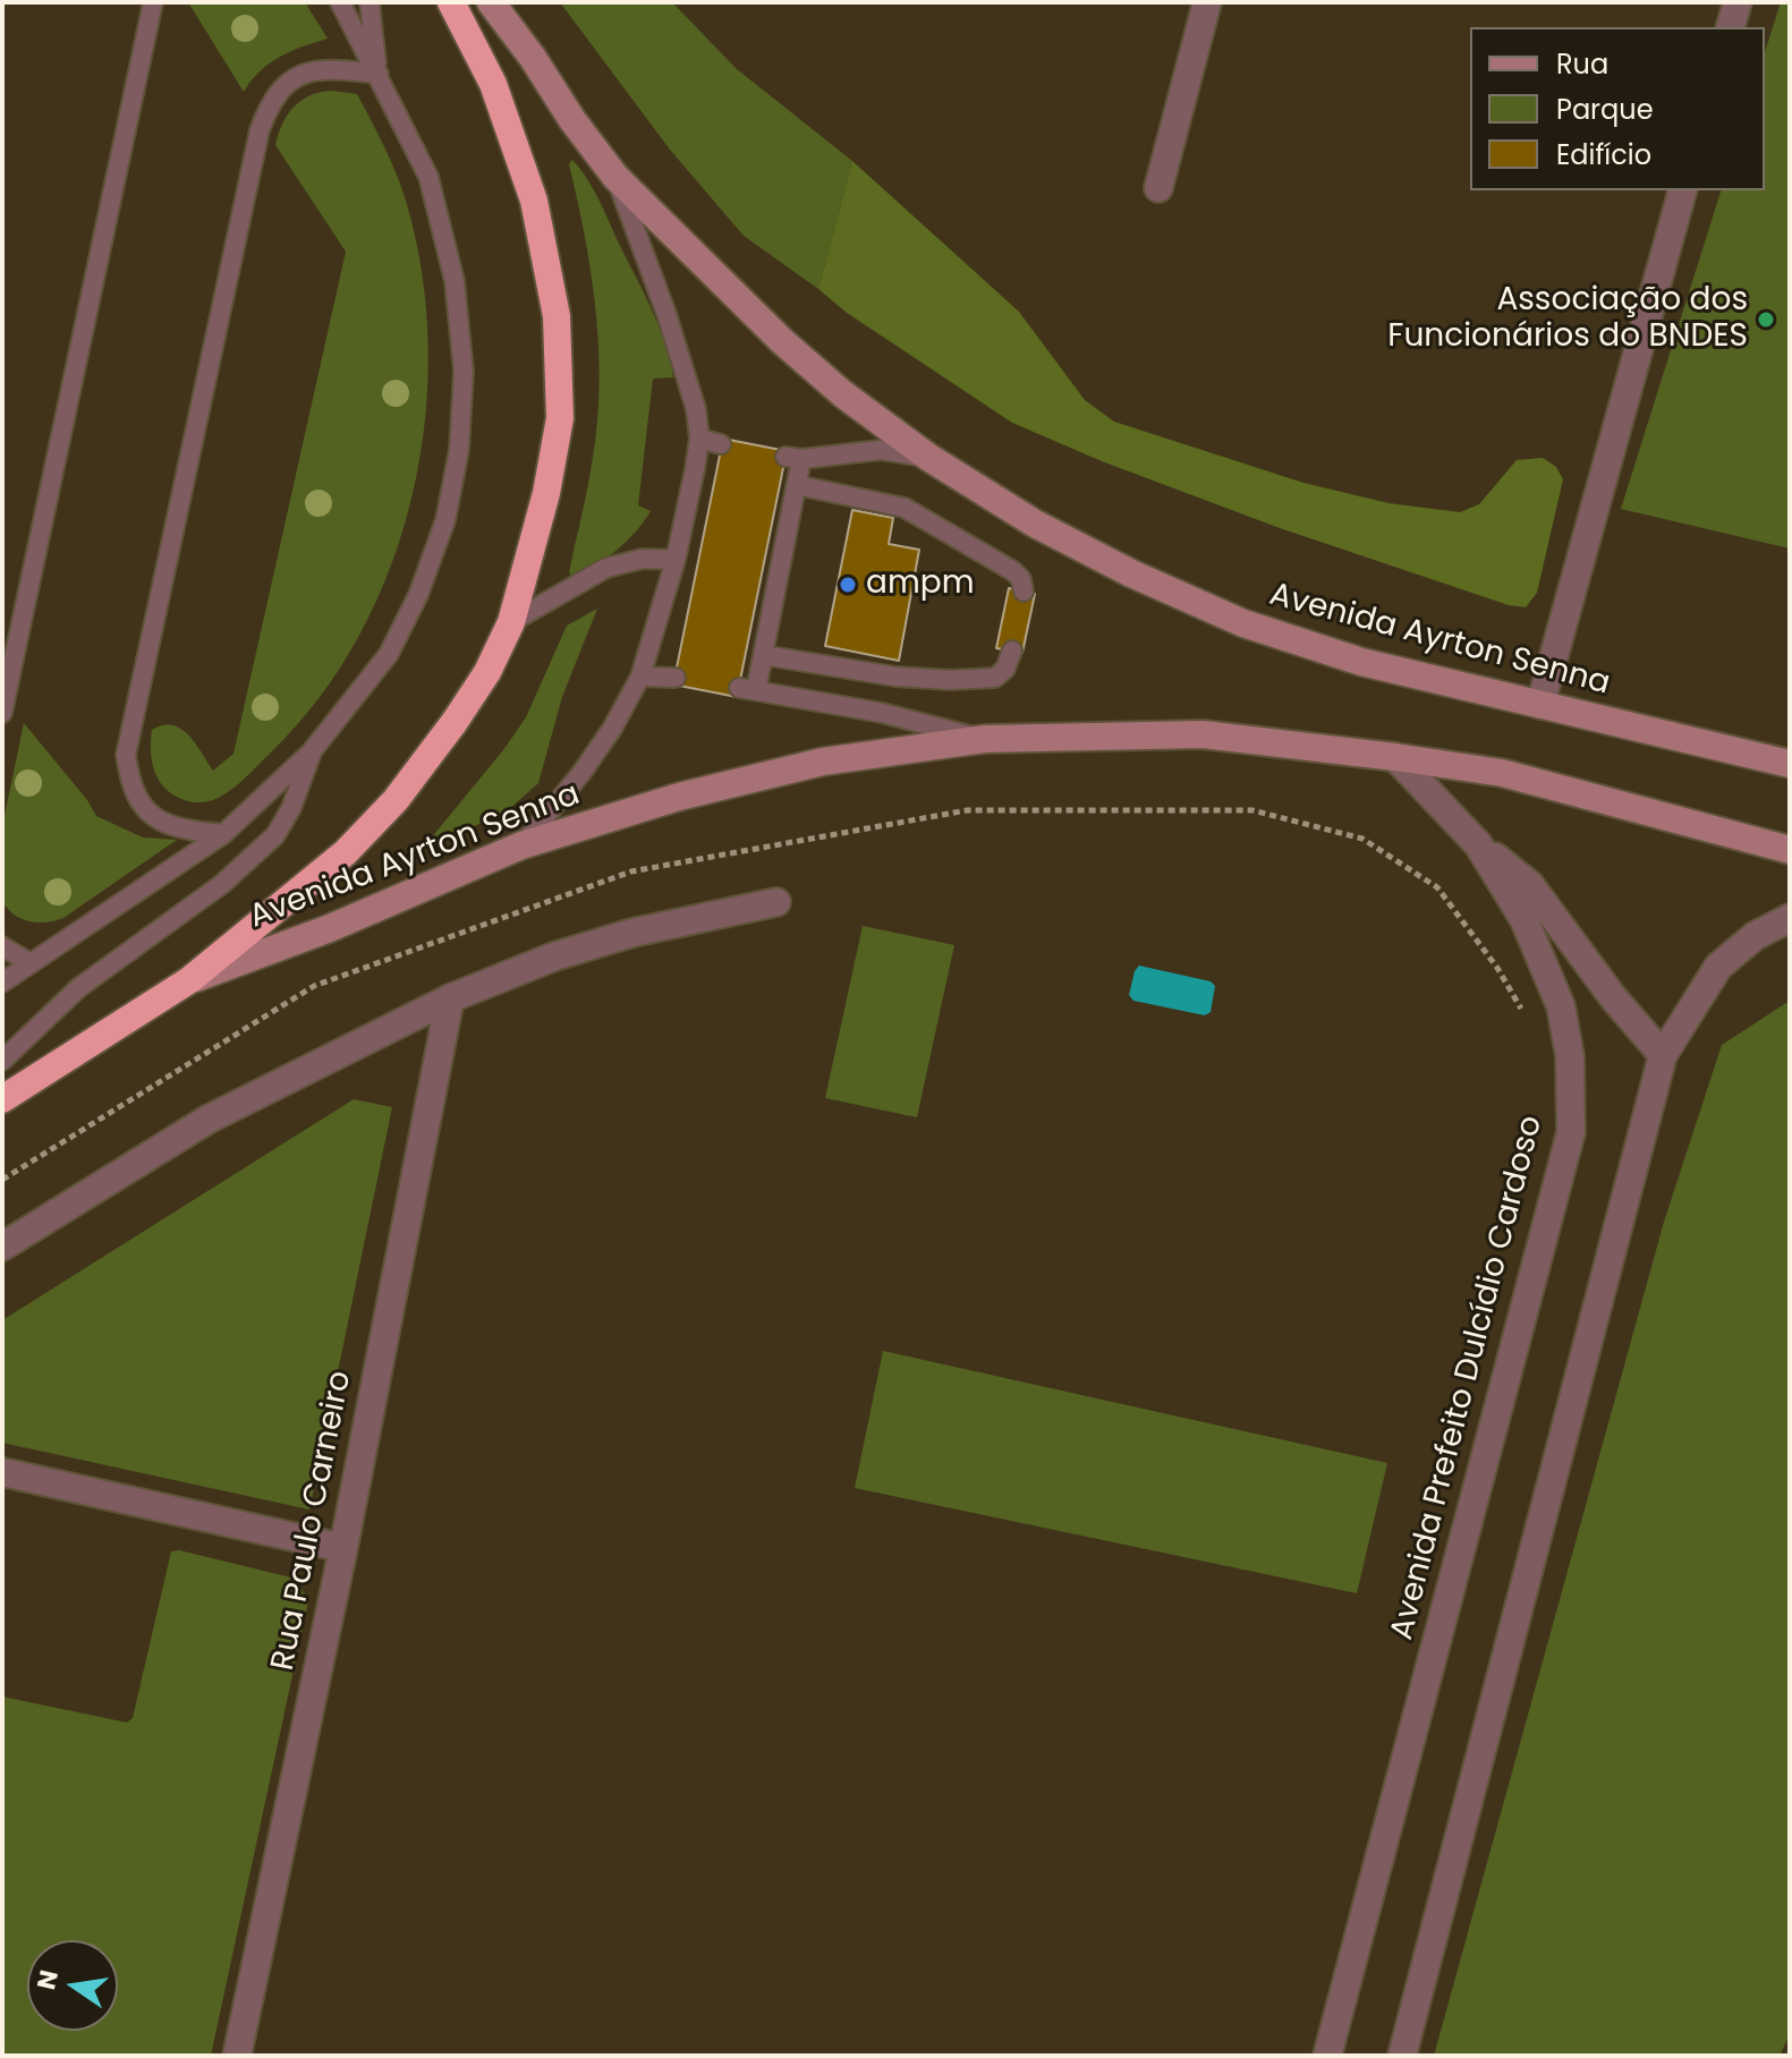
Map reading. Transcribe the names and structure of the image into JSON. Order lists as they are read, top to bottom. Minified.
{"streets":{"highway":["Avenida Ayrton Senna"],"street":["Avenida Prefeito Dulcídio Cardoso","Rua Paulo Carneiro"]},"crossings":[["Avenida Ayrton Senna","Avenida Prefeito Dulcídio Cardoso"]],"places":["Associação dos Funcionários do BNDES","ampm"],"legend":["Rua","Parque","Edifício"],"north":"left"}
